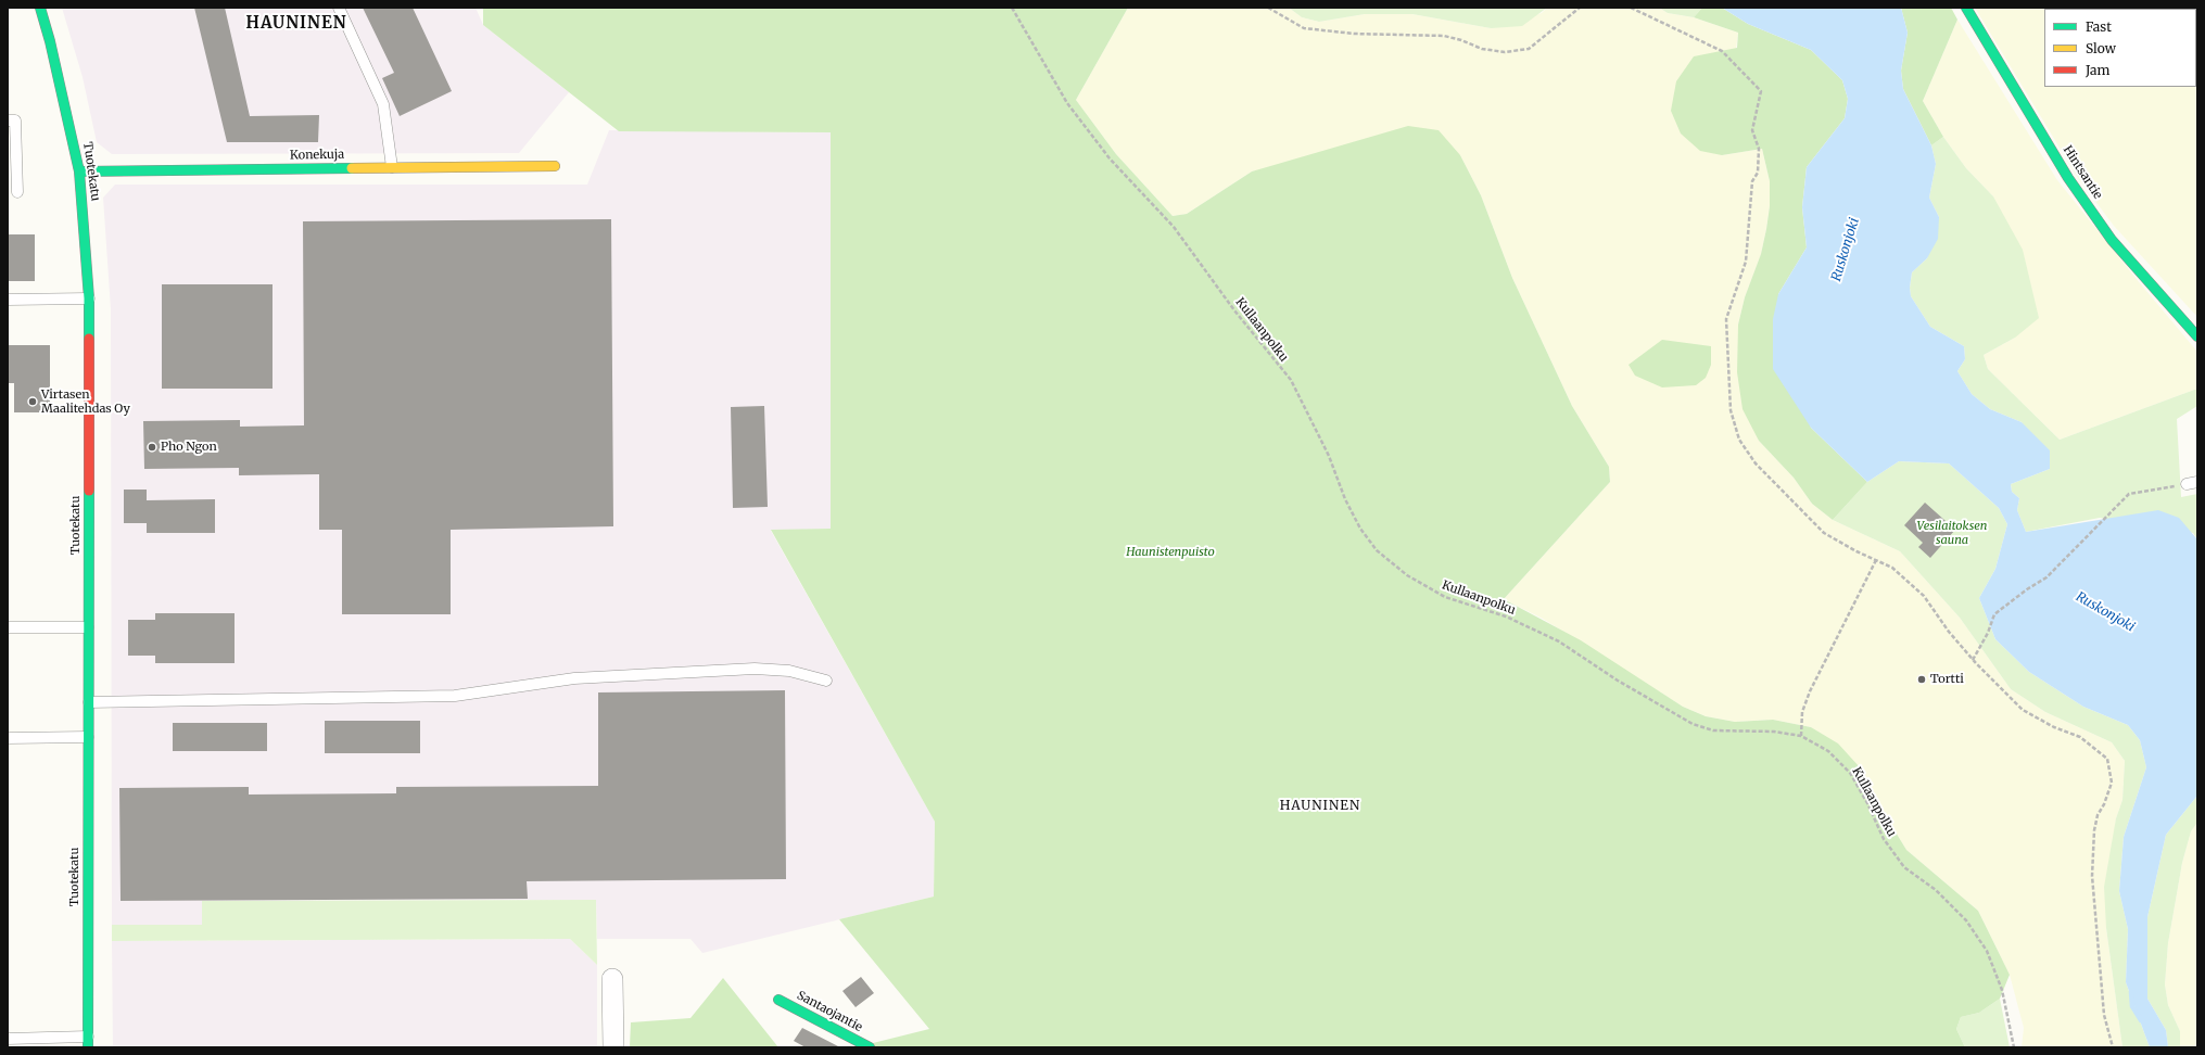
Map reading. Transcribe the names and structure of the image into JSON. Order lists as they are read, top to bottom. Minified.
{"streets":{"street":["Konekuja","Tuotekatu","Hintsantie","Santaojantie"],"path":["Kullaanpolku"]},"crossings":[["Konekuja","Tuotekatu"]],"districts":["HAUNINEN","HAUNINEN"],"water":["Ruskonjoki"],"parks":["Vesilaitoksen sauna","Haunistenpuisto"],"places":["Virtasen Maalitehdas Oy","Pho Ngon","Tortti"],"legend":["Fast","Slow","Jam"]}
